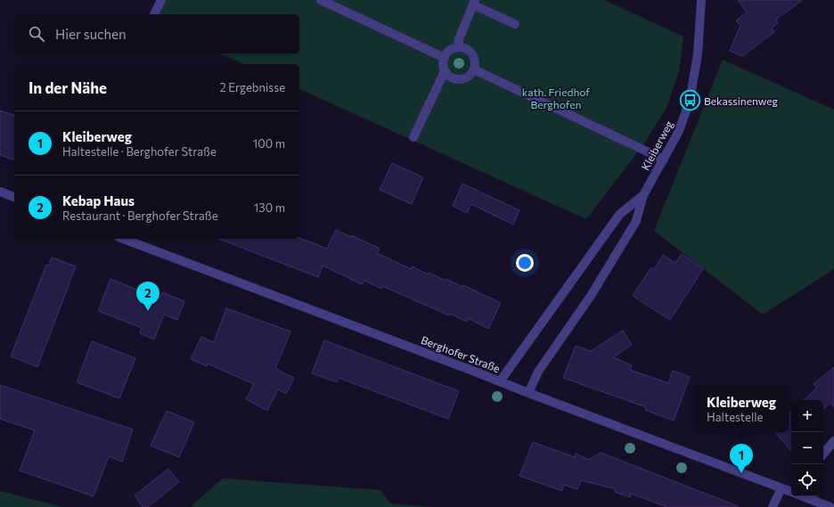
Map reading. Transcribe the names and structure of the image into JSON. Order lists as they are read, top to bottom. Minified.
{"streets":{"street":["Kleiberweg","Berghofer Straße"]},"crossings":[["Kleiberweg","Berghofer Straße"]],"parks":["kath. Friedhof Berghofen"],"places":{"bus stop":["Bekassinenweg"]},"page":{"search":"Hier suchen","heading":["In der Nähe","2 Ergebnisse"],"list":[{"mark":"1","name":"Kleiberweg","note":"Haltestelle · Berghofer Straße","value":"100 m"},{"mark":"2","name":"Kebap Haus","note":"Restaurant · Berghofer Straße","value":"130 m"}],"pins":["2","1"],"popup":["Kleiberweg","Haltestelle"],"map_buttons":["+","−"]}}
